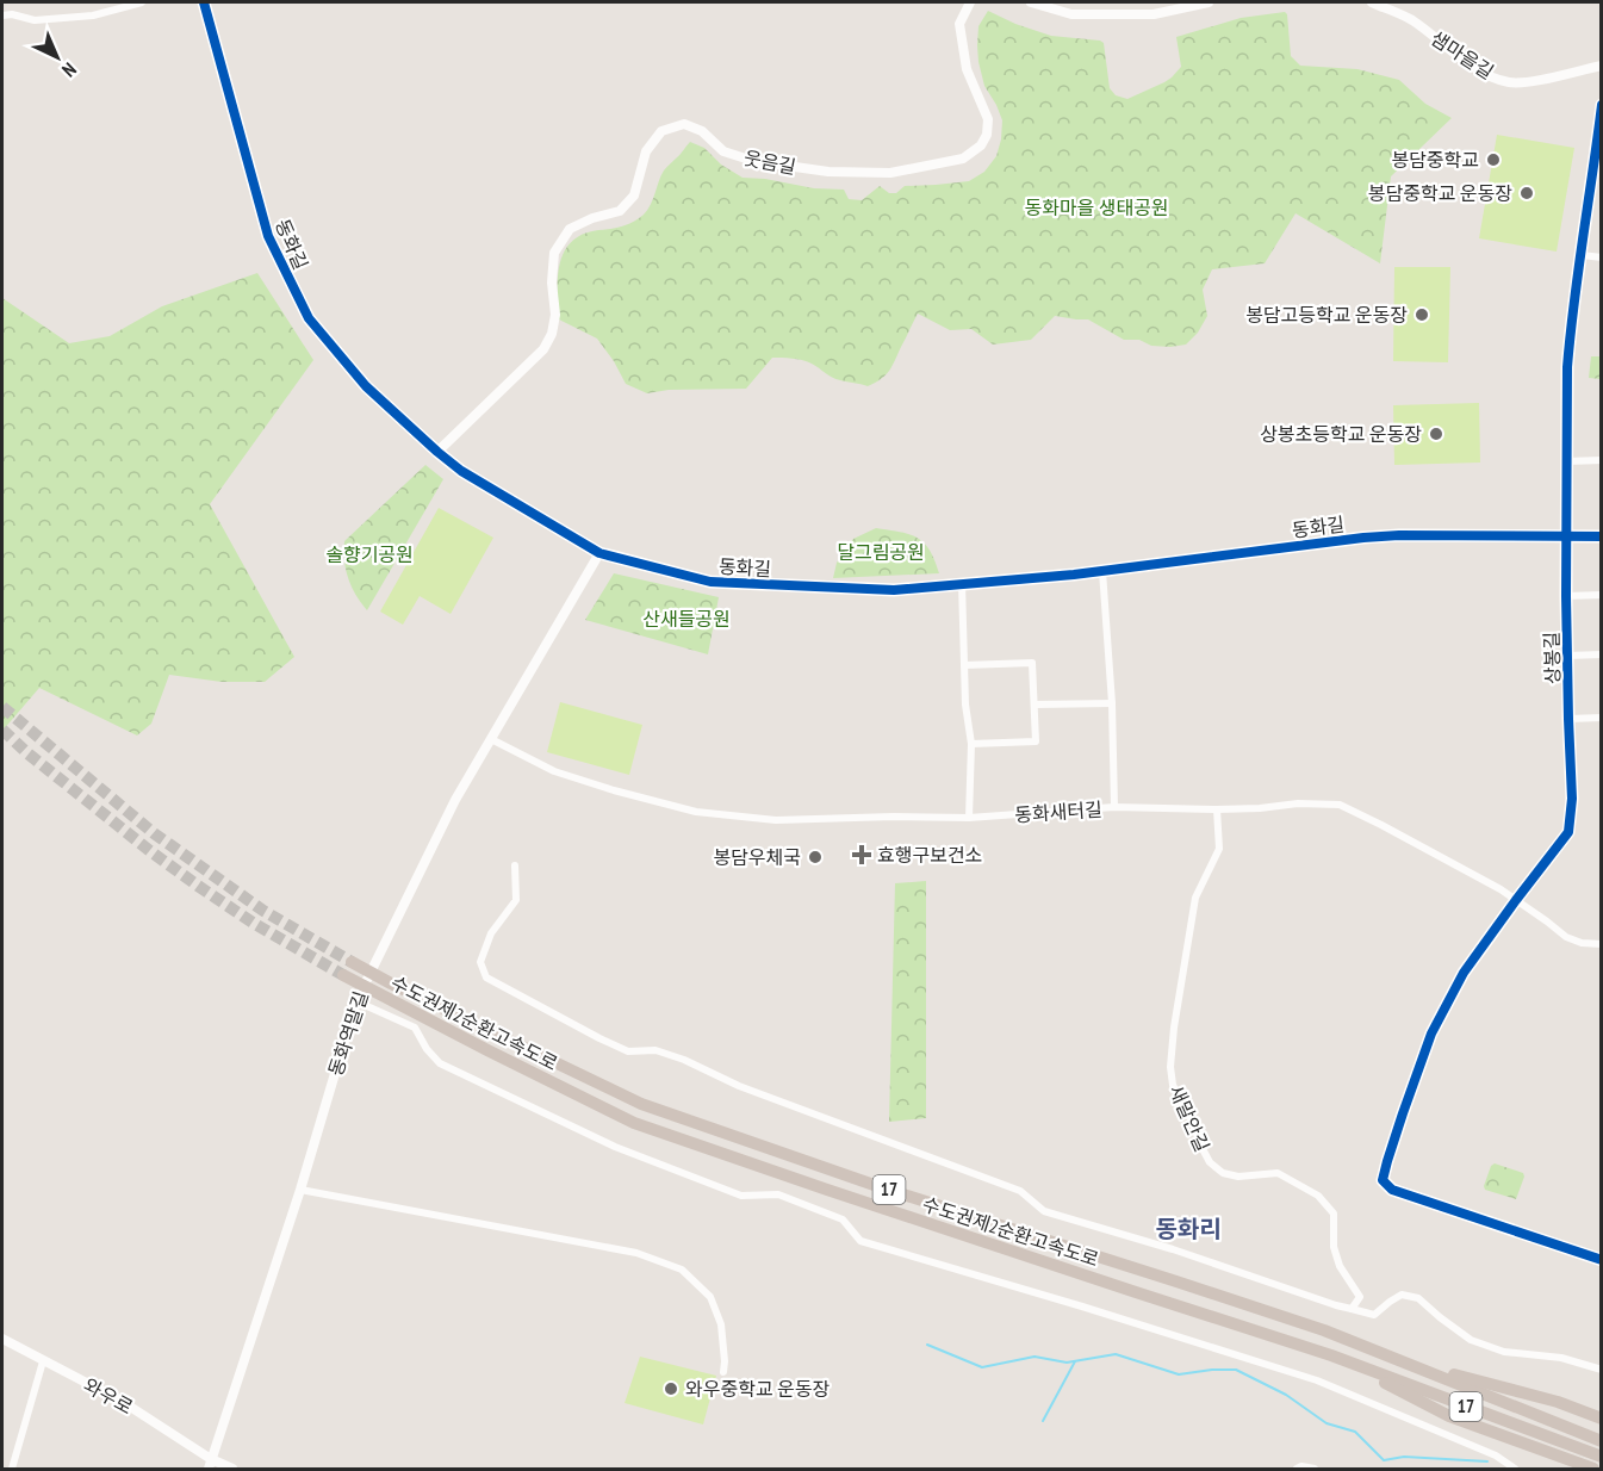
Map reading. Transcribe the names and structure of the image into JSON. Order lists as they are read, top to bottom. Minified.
{"streets":{"highway":["수도권제2순환고속도로","17"],"street":["샘마을길","웃음길","동화길","상봉길","동화새터길","동화역말길","새말안길","와우로"]},"crossings":[["웃음길","동화길"],["동화길","상봉길"],["동화길","동화역말길"],["상봉길","동화새터길"],["동화새터길","동화역말길"],["동화새터길","새말안길"],["동화역말길","와우로"]],"districts":["동화리"],"parks":["동화마을 생태공원","달그림공원","솔향기공원","산새들공원"],"places":{"other":["봉담중학교","봉담중학교 운동장","봉담고등학교 운동장","상봉초등학교 운동장","봉담우체국","와우중학교 운동장"],"health":["효행구보건소"]},"north":"bottom right"}
